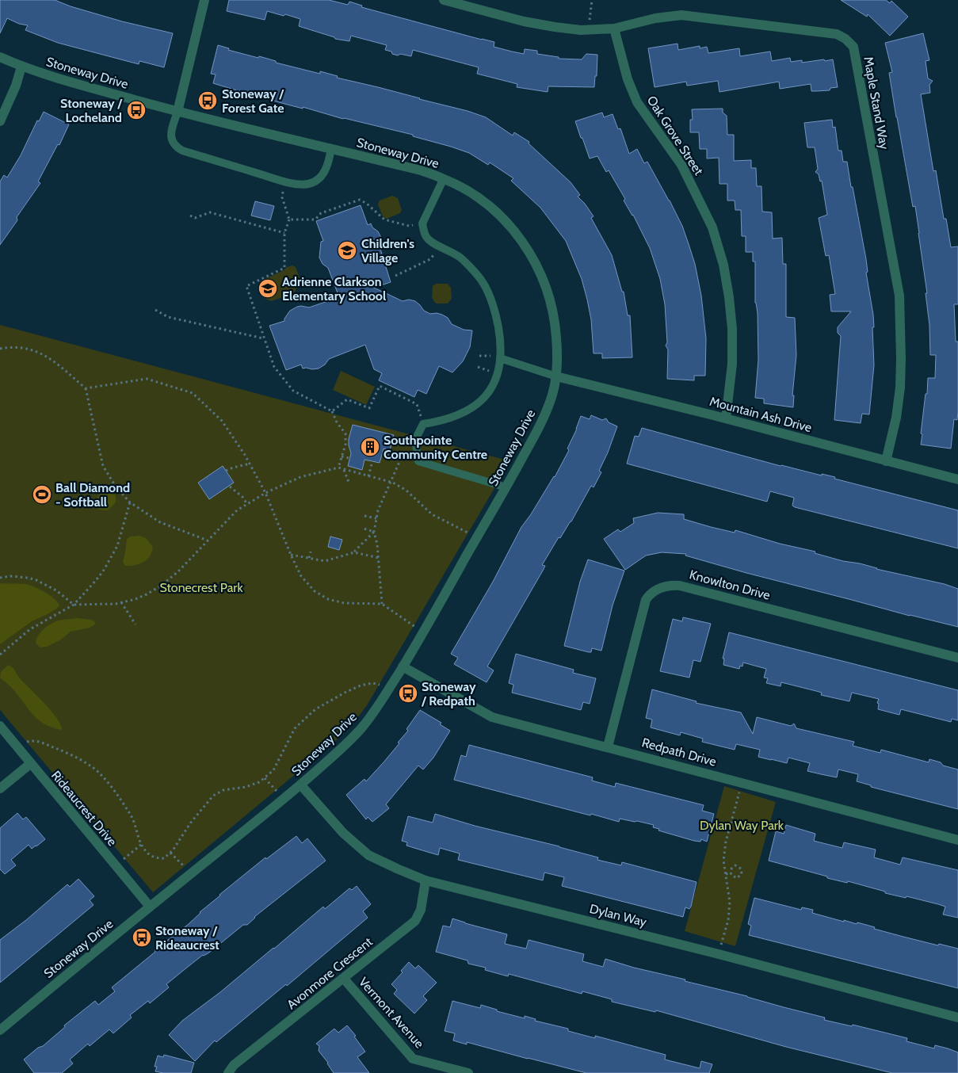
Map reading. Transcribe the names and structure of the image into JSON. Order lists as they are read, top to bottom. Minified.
{"streets":{"street":["Stoneway Drive","Maple Stand Way","Oak Grove Street","Mountain Ash Drive","Knowlton Drive","Redpath Drive","Rideaucrest Drive","Dylan Way","Avonmore Crescent","Vermont Avenue"]},"crossings":[["Stoneway Drive","Mountain Ash Drive"],["Stoneway Drive","Redpath Drive"],["Stoneway Drive","Rideaucrest Drive"],["Stoneway Drive","Dylan Way"],["Maple Stand Way","Oak Grove Street"],["Maple Stand Way","Mountain Ash Drive"],["Oak Grove Street","Mountain Ash Drive"],["Knowlton Drive","Redpath Drive"],["Dylan Way","Avonmore Crescent"],["Avonmore Crescent","Vermont Avenue"]],"parks":["Stonecrest Park","Dylan Way Park"],"places":{"bus stop":["Stoneway / Forest Gate","Stoneway / Locheland","Stoneway / Redpath","Stoneway / Rideaucrest"],"school or university":["Children's Village","Adrienne Clarkson Elementary School"],"building":["Southpointe Community Centre"],"sports":["Ball Diamond - Softball"]}}
